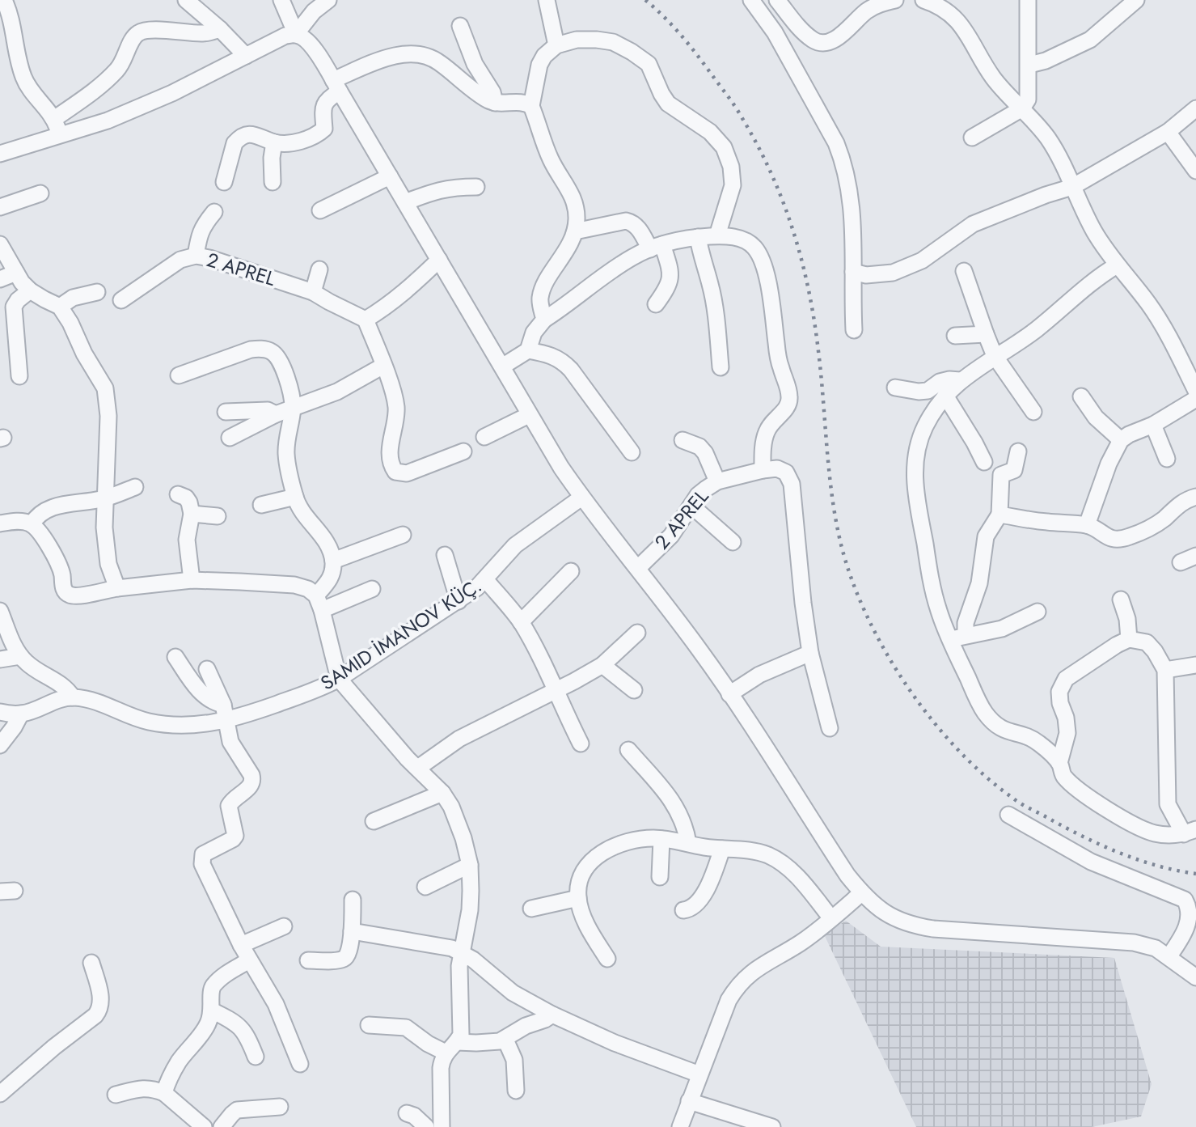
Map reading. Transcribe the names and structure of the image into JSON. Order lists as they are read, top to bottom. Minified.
{"streets":{"street":["2 APREL","SAMID İMANOV KÜÇ."]}}
